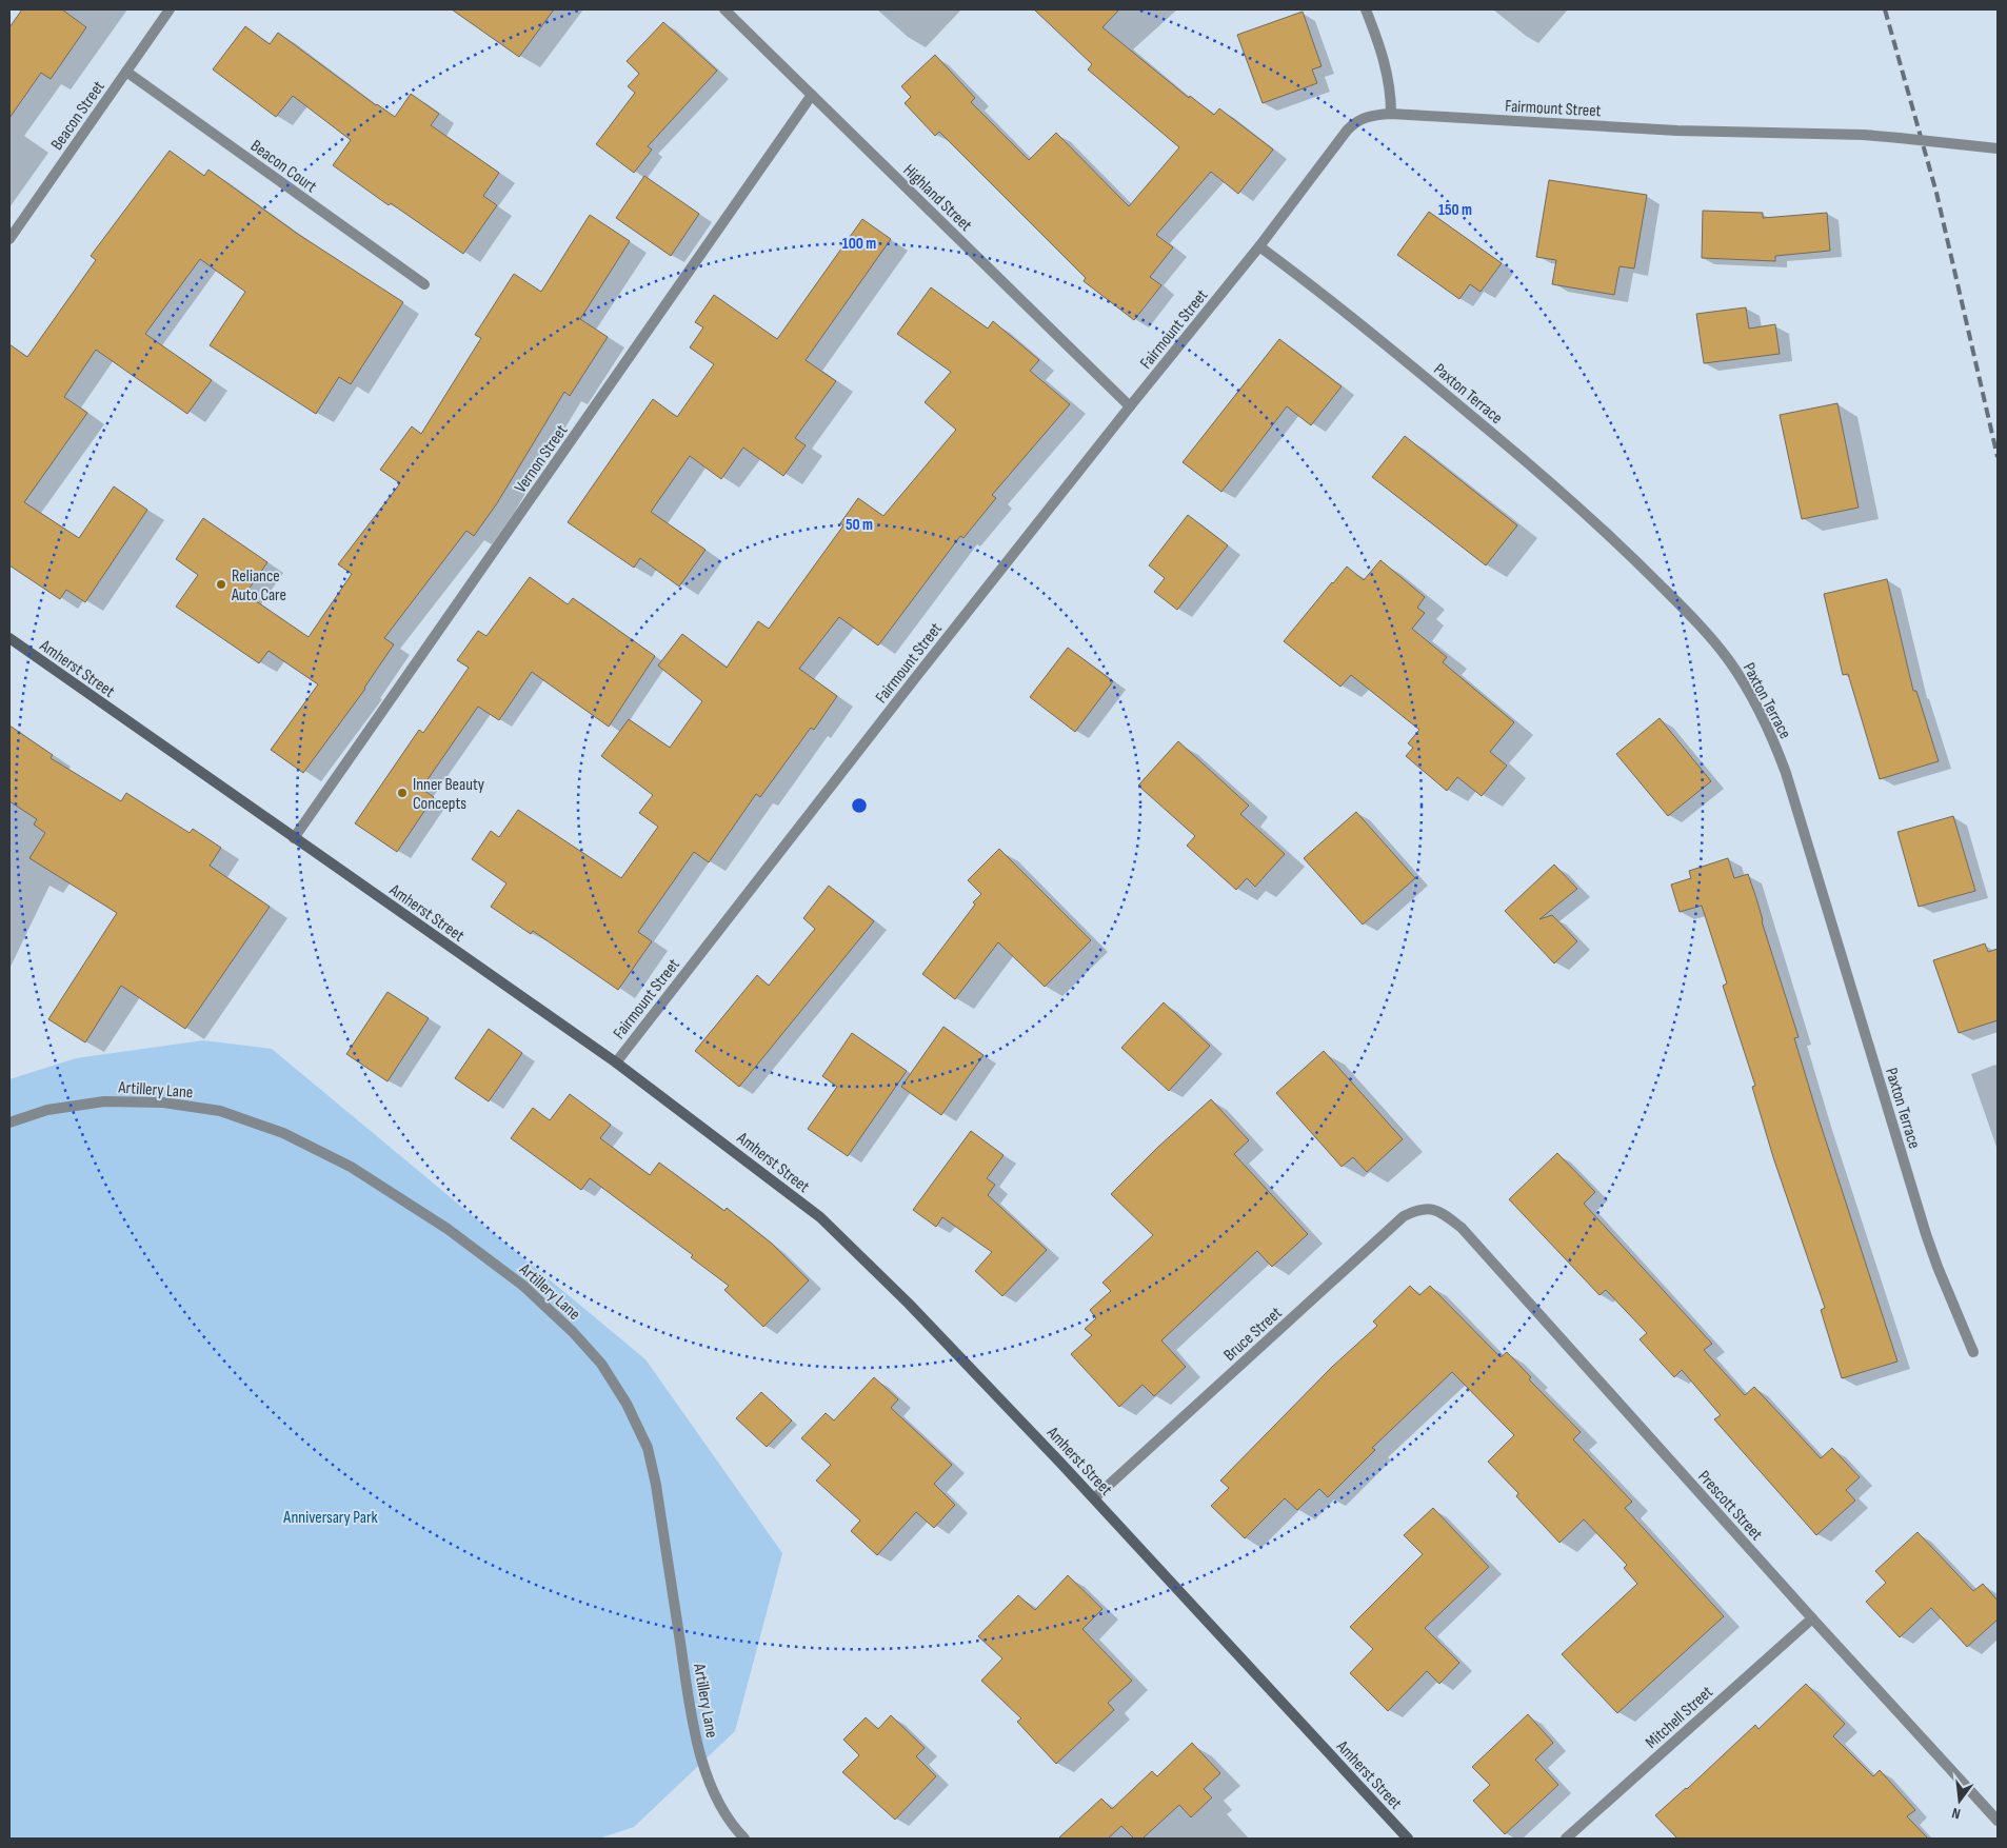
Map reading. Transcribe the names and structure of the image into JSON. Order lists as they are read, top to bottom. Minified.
{"streets":{"main road":["Amherst Street"],"street":["Fairmount Street","Beacon Street","Beacon Court","Highland Street","Paxton Terrace","Vernon Street","Artillery Lane","Bruce Street","Prescott Street","Mitchell Street"]},"crossings":[["Fairmount Street","Highland Street"],["Fairmount Street","Paxton Terrace"],["Fairmount Street","Amherst Street"],["Beacon Street","Beacon Court"],["Highland Street","Vernon Street"],["Vernon Street","Amherst Street"],["Amherst Street","Bruce Street"],["Bruce Street","Prescott Street"],["Prescott Street","Mitchell Street"]],"parks":["Anniversary Park"],"places":["Reliance Auto Care","Inner Beauty Concepts"],"north":"bottom","rings":["150 m","100 m","50 m"]}
